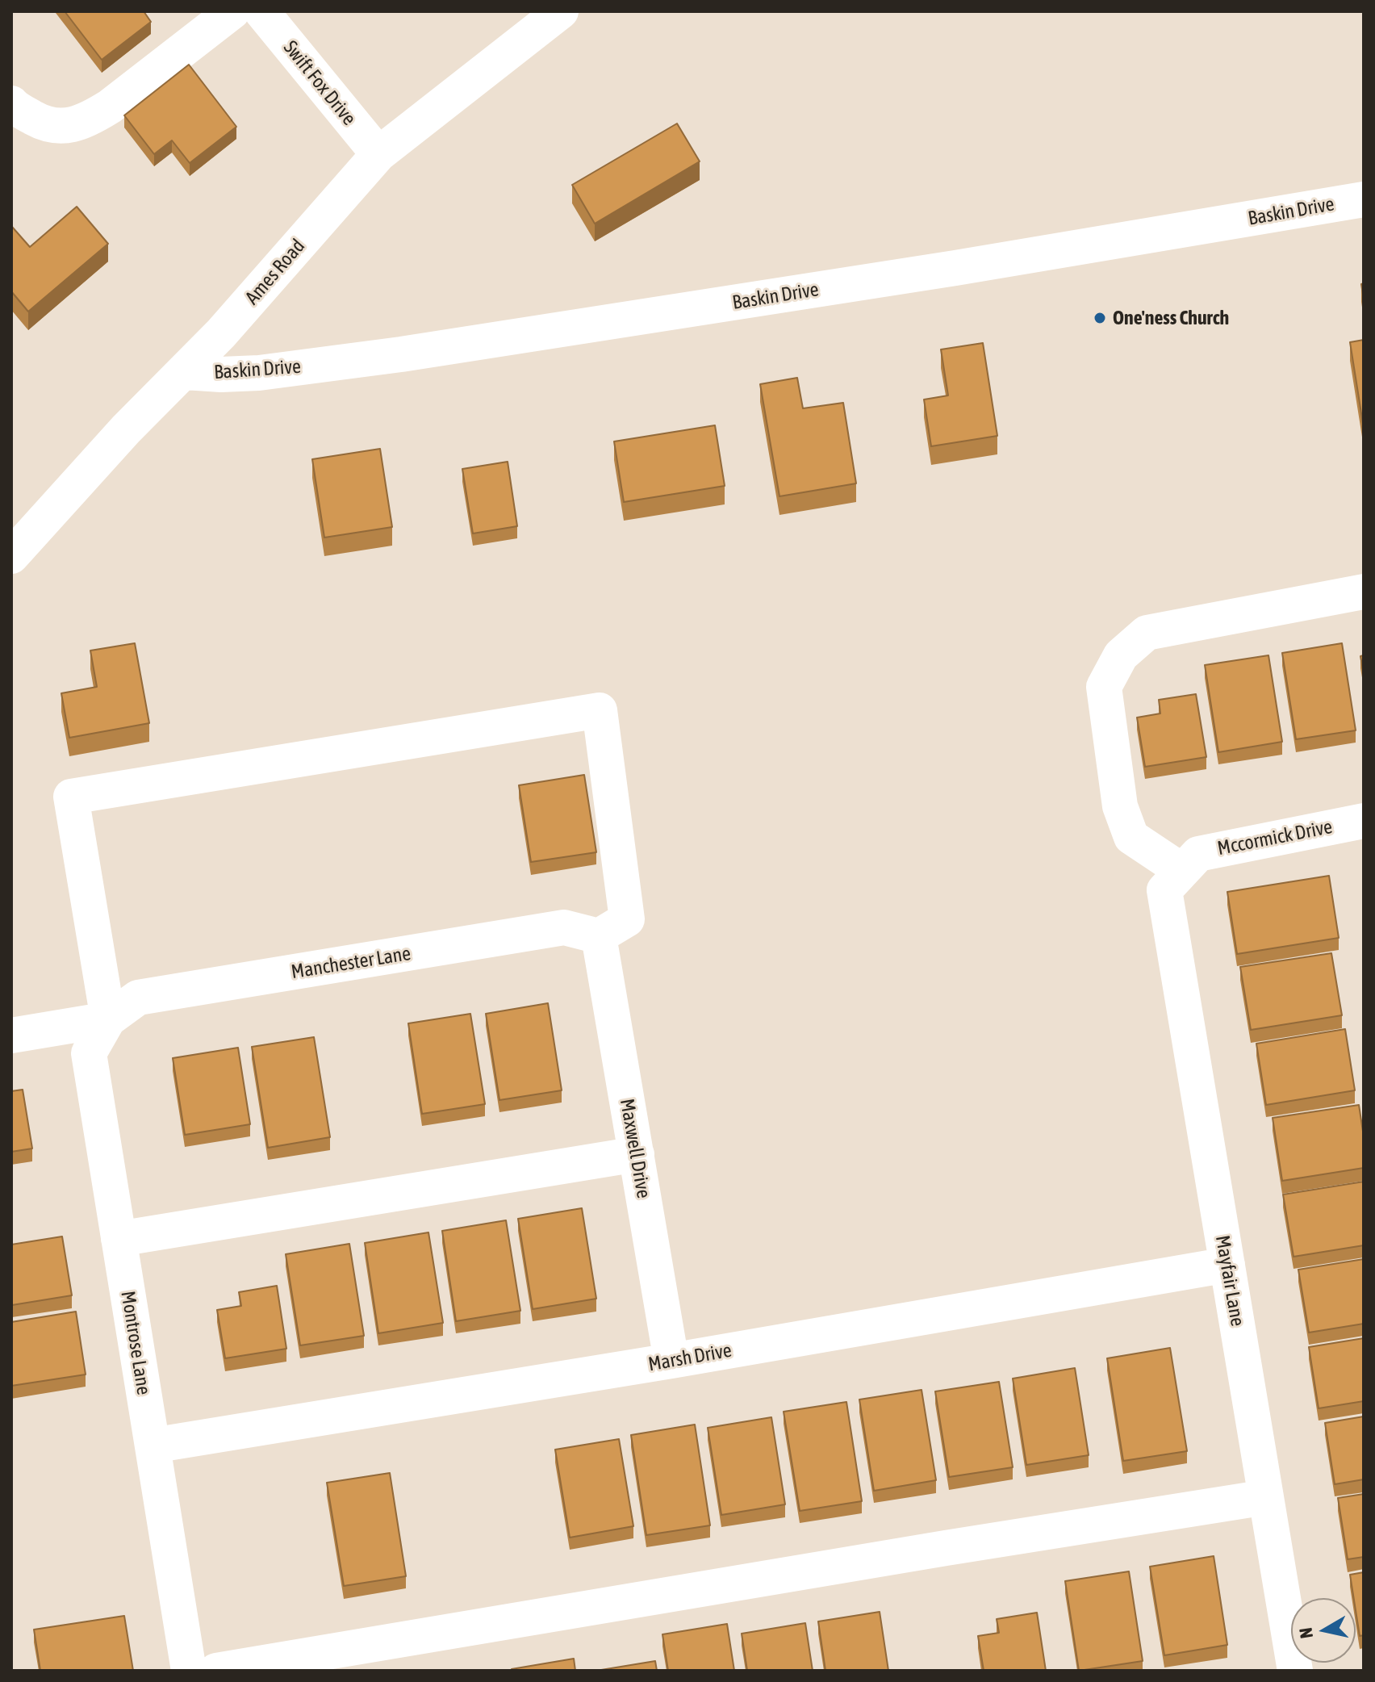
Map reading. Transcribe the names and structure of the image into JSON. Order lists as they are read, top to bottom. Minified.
{"streets":{"street":["Swift Fox Drive","Baskin Drive","Ames Road","Mccormick Drive","Manchester Lane","Maxwell Drive","Mayfair Lane","Montrose Lane","Marsh Drive"]},"crossings":[["Swift Fox Drive","Ames Road"],["Baskin Drive","Ames Road"],["Mccormick Drive","Mayfair Lane"],["Manchester Lane","Maxwell Drive"],["Manchester Lane","Montrose Lane"],["Maxwell Drive","Marsh Drive"],["Mayfair Lane","Marsh Drive"],["Montrose Lane","Marsh Drive"]],"places":["One'ness Church"],"north":"left"}
